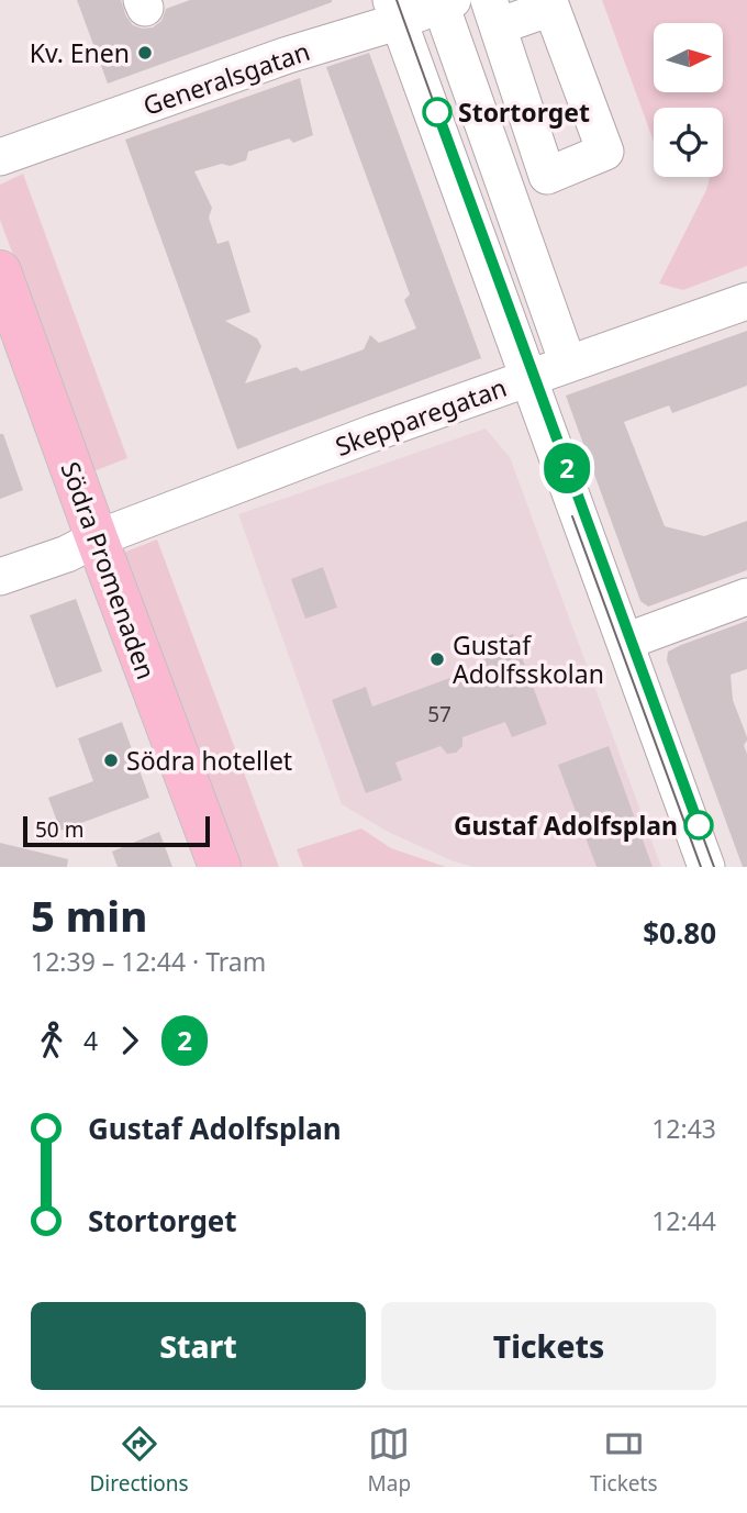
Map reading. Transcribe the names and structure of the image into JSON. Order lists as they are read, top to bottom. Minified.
{"streets":{"main road":["Södra Promenaden"],"street":["Generalsgatan","Skepparegatan"]},"crossings":[["Skepparegatan","Södra Promenaden"]],"places":["Kv. Enen","Stortorget","Gustaf Adolfsskolan","Södra hotellet","Gustaf Adolfsplan"],"lines":["tram line 2"],"house_numbers":["57"],"scale_bar":"50 m","north":"right","page":{"on_map":"2","scale":"50 m","heading":["5 min","12:39 – 12:44 · Tram","$0.80"],"legs":["4","2"],"list":[{"name":"Gustaf Adolfsplan","value":"12:43"},{"name":"Stortorget","value":"12:44"}],"buttons":["Start","Tickets"],"tabs":["Directions","Map","Tickets"]}}
